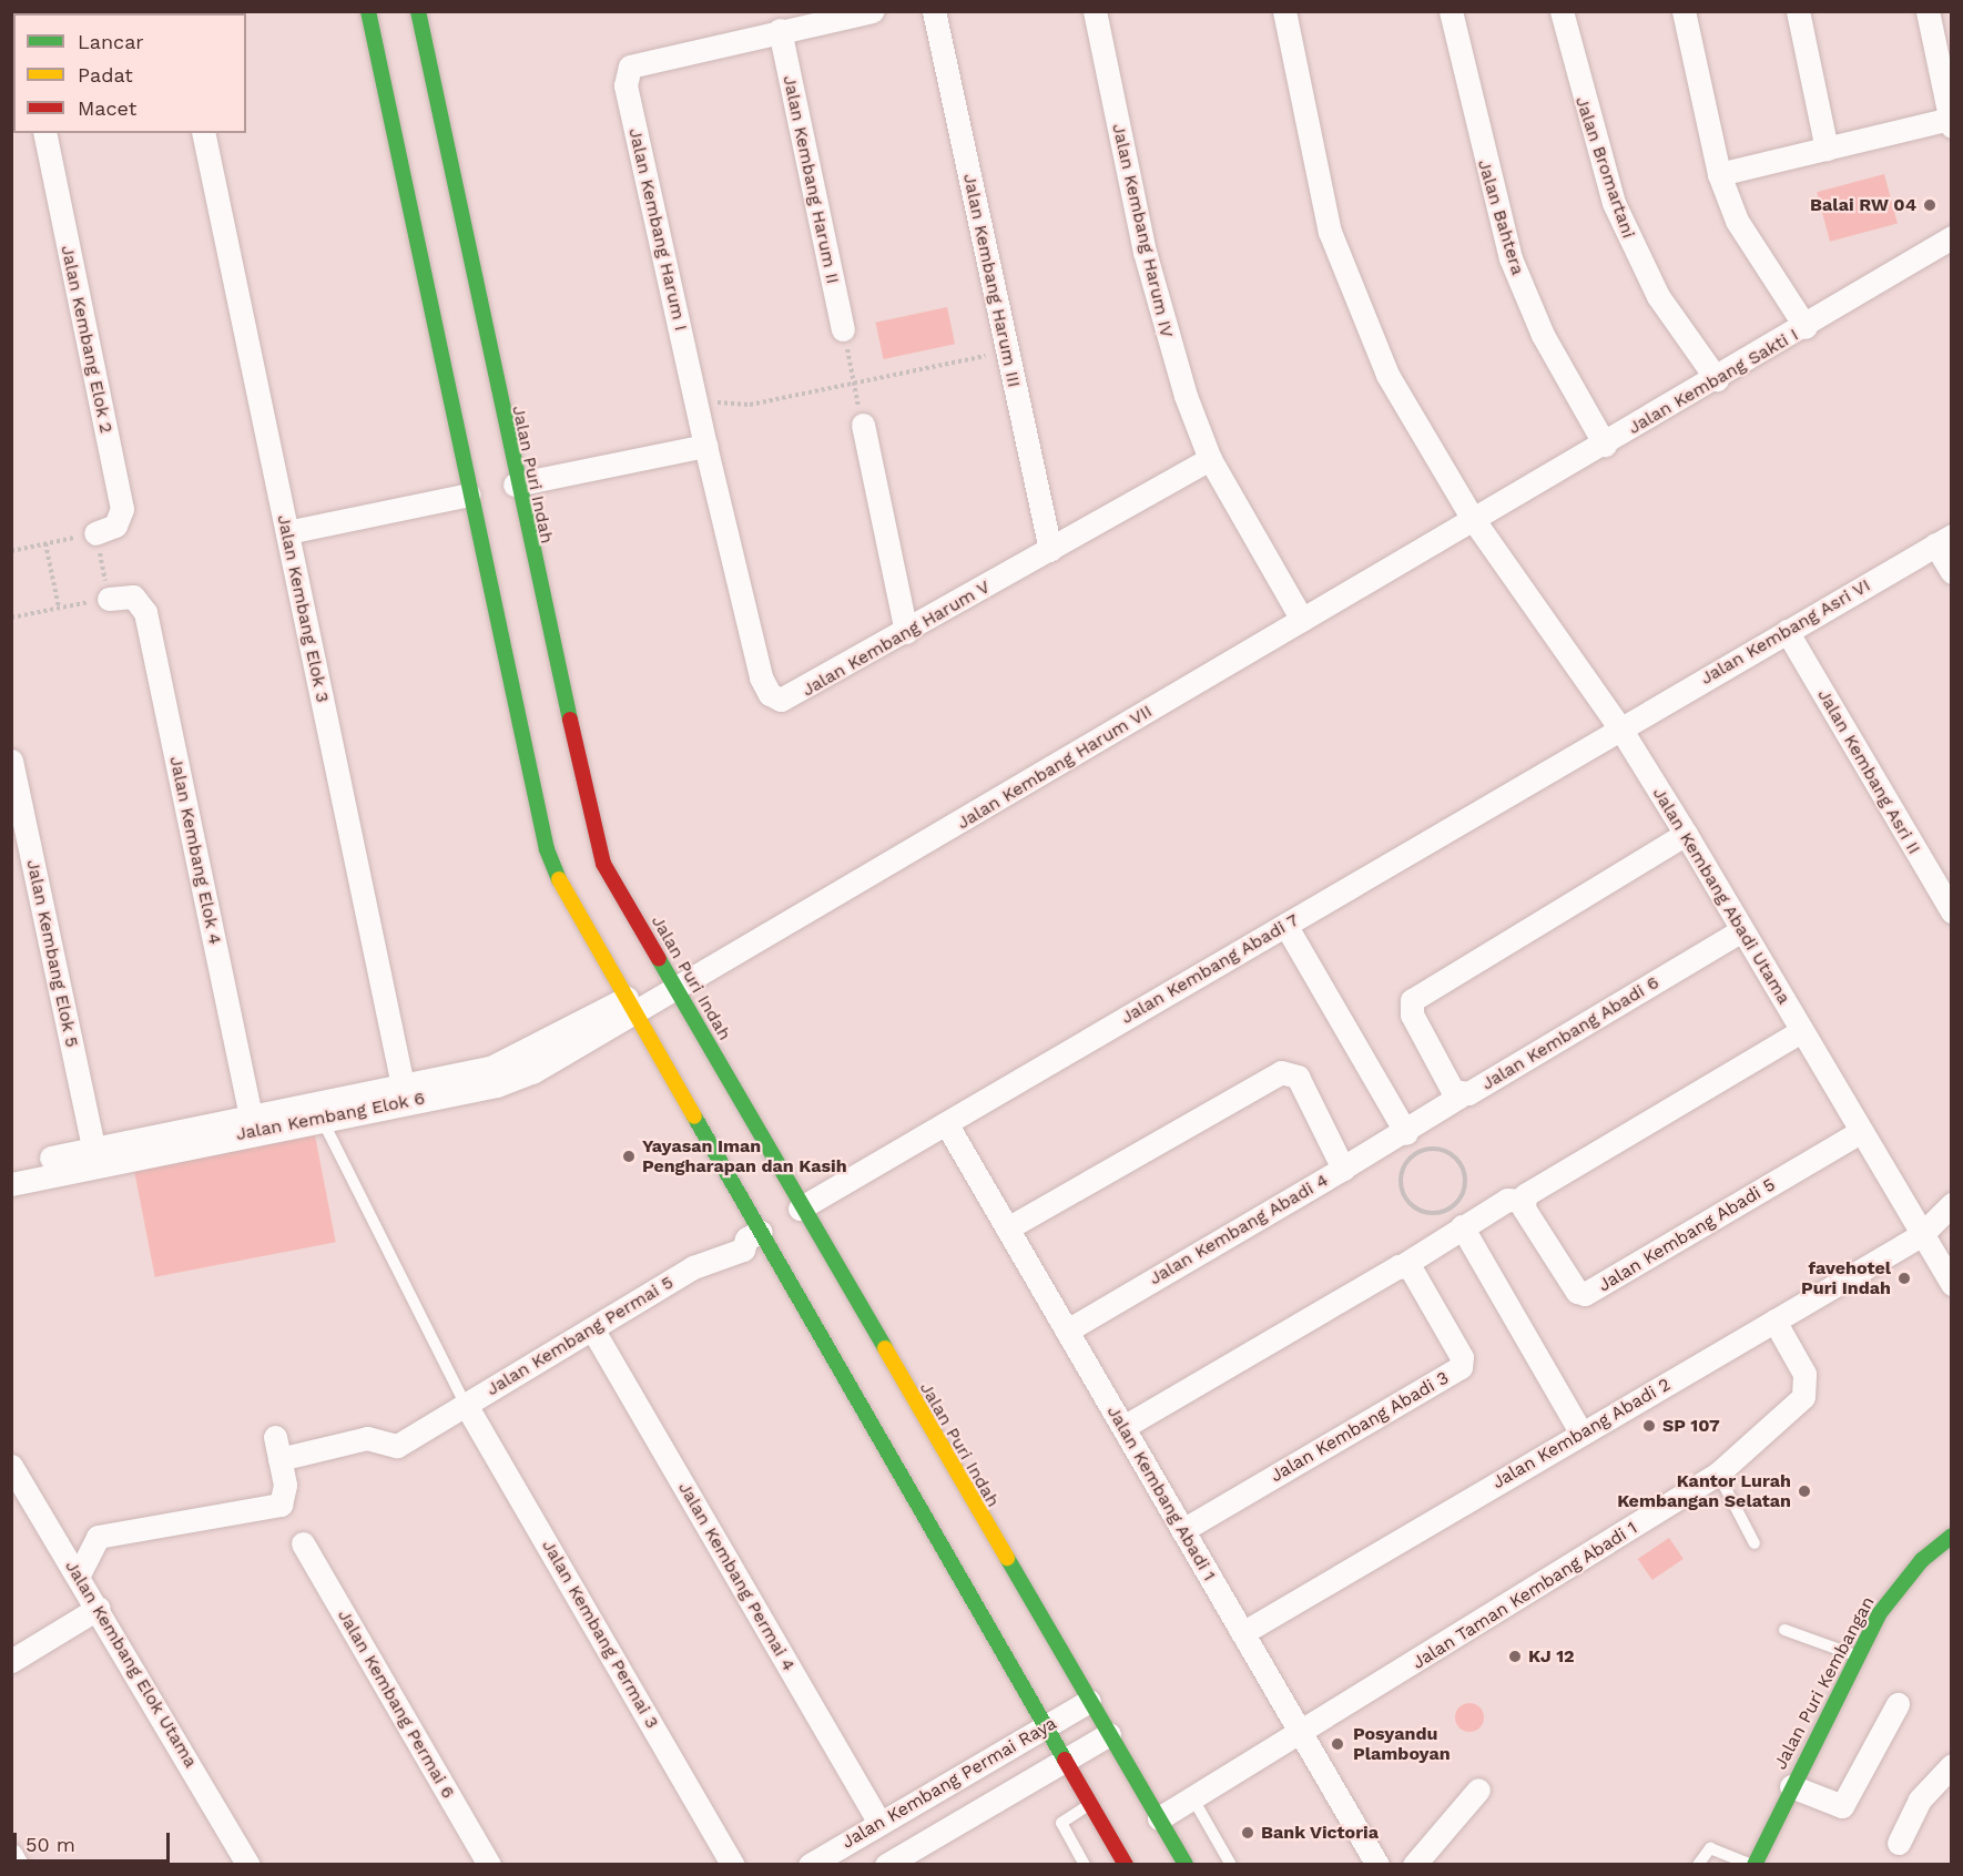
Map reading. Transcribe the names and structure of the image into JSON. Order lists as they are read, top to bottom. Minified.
{"streets":{"main road":["Jalan Puri Indah","Jalan Puri Kembangan"],"street":["Jalan Bromartani","Jalan Kembang Harum II","Jalan Bahtera","Jalan Kembang Harum I","Jalan Kembang Harum IV","Jalan Kembang Harum III","Jalan Kembang Elok 2","Jalan Kembang Sakti I","Jalan Kembang Elok 3","Jalan Kembang Asri VI","Jalan Kembang Harum V","Jalan Kembang Harum VII","Jalan Kembang Asri II","Jalan Kembang Elok 4","Jalan Kembang Abadi Utama","Jalan Kembang Elok 5","Jalan Kembang Abadi 7","Jalan Kembang Abadi 6","Jalan Kembang Elok 6","Jalan Kembang Abadi 4","Jalan Kembang Abadi 5","Jalan Kembang Permai 5","Jalan Kembang Abadi 3","Jalan Kembang Abadi 2","Jalan Kembang Abadi 1","Jalan Kembang Permai 4","Jalan Taman Kembang Abadi 1","Jalan Kembang Permai 3","Jalan Kembang Elok Utama","Jalan Kembang Permai 6","Jalan Kembang Permai Raya"]},"crossings":[["Jalan Bromartani","Jalan Kembang Sakti I"],["Jalan Kembang Harum II","Jalan Kembang Harum I"],["Jalan Bahtera","Jalan Kembang Sakti I"],["Jalan Kembang Harum I","Jalan Kembang Harum V"],["Jalan Kembang Harum IV","Jalan Kembang Harum V"],["Jalan Kembang Harum IV","Jalan Kembang Harum VII"],["Jalan Kembang Harum III","Jalan Kembang Harum V"],["Jalan Kembang Sakti I","Jalan Kembang Harum VII"],["Jalan Kembang Sakti I","Jalan Kembang Abadi Utama"],["Jalan Puri Indah","Jalan Kembang Harum VII"],["Jalan Puri Indah","Jalan Kembang Abadi 7"],["Jalan Puri Indah","Jalan Taman Kembang Abadi 1"],["Jalan Puri Indah","Jalan Kembang Permai Raya"],["Jalan Kembang Asri VI","Jalan Kembang Asri II"],["Jalan Kembang Asri VI","Jalan Kembang Abadi Utama"],["Jalan Kembang Asri VI","Jalan Kembang Abadi 7"],["Jalan Kembang Harum VII","Jalan Kembang Abadi Utama"],["Jalan Kembang Harum VII","Jalan Kembang Elok 6"],["Jalan Kembang Elok 4","Jalan Kembang Elok 6"],["Jalan Kembang Abadi Utama","Jalan Kembang Abadi 7"],["Jalan Kembang Abadi Utama","Jalan Kembang Abadi 6"],["Jalan Kembang Abadi Utama","Jalan Kembang Abadi 5"],["Jalan Kembang Abadi Utama","Jalan Kembang Abadi 2"],["Jalan Kembang Elok 5","Jalan Kembang Elok 6"],["Jalan Kembang Abadi 7","Jalan Kembang Abadi 1"],["Jalan Kembang Abadi 4","Jalan Kembang Abadi 1"],["Jalan Kembang Permai 5","Jalan Kembang Permai 4"],["Jalan Kembang Permai 5","Jalan Kembang Permai 3"],["Jalan Kembang Permai 5","Jalan Kembang Elok Utama"],["Jalan Kembang Abadi 3","Jalan Kembang Abadi 1"],["Jalan Kembang Abadi 2","Jalan Kembang Abadi 1"],["Jalan Kembang Abadi 2","Jalan Taman Kembang Abadi 1"],["Jalan Kembang Abadi 1","Jalan Taman Kembang Abadi 1"],["Jalan Kembang Permai 4","Jalan Kembang Permai Raya"]],"places":["Balai RW 04","Yayasan Iman Pengharapan dan Kasih","favehotel Puri Indah","SP 107","Kantor Lurah Kembangan Selatan","KJ 12","Posyandu Plamboyan","Bank Victoria"],"legend":["Lancar","Padat","Macet"],"scale_bar":"50 m"}
